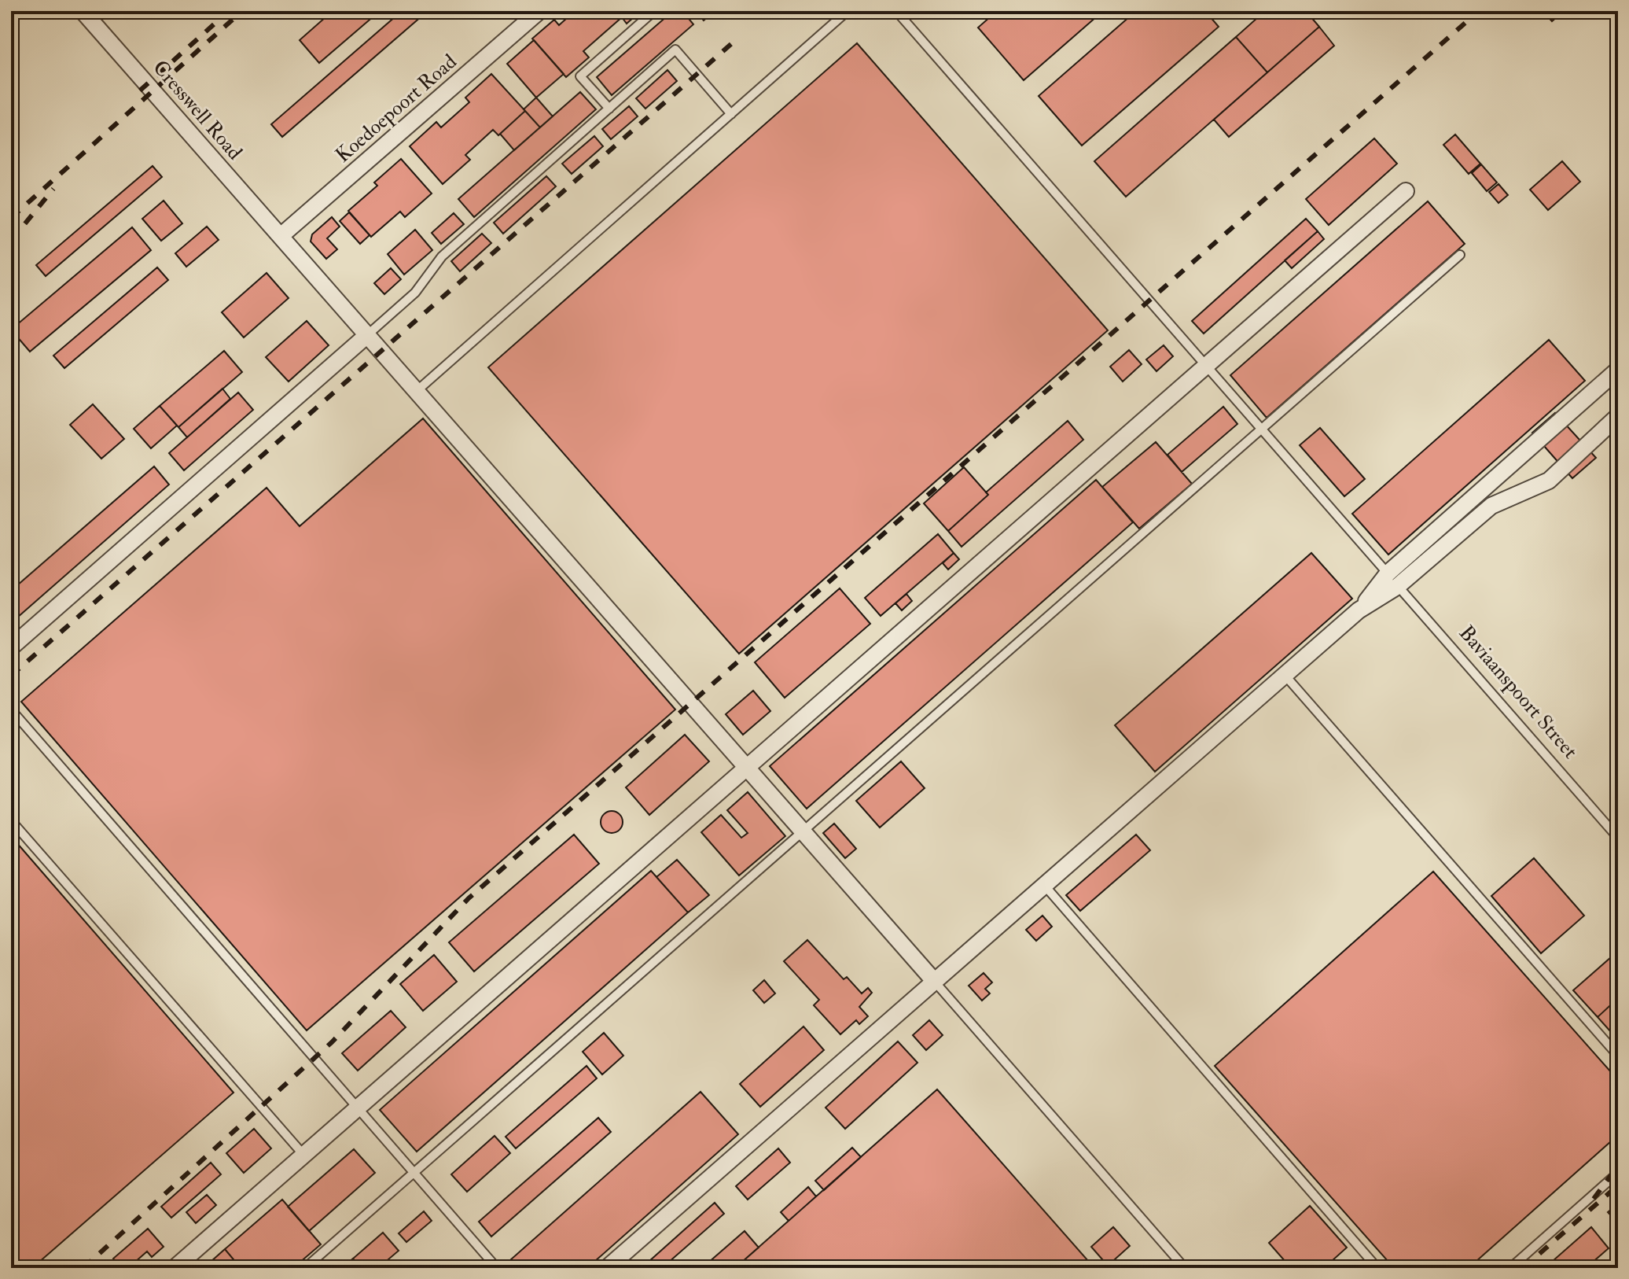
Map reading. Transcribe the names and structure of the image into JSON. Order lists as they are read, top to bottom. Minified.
{"streets":{"street":["Koedoepoort Road","Cresswell Road"],"lane":["Baviaanspoort Street"]},"crossings":[["Koedoepoort Road","Cresswell Road"]]}
